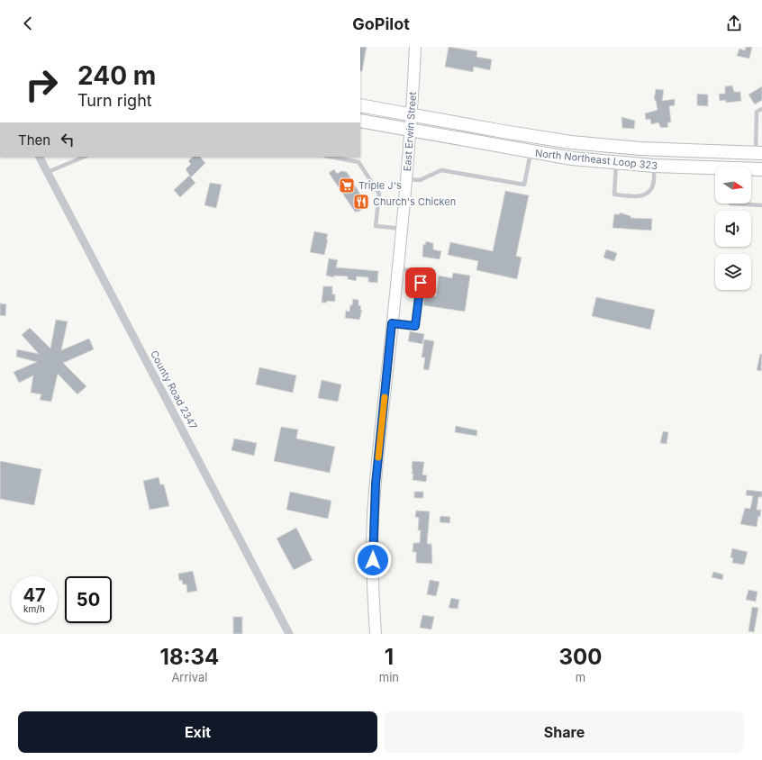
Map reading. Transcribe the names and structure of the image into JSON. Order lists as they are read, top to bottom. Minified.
{"streets":{"highway":["North Northeast Loop 323"],"main road":["East Erwin Street"],"street":["County Road 2347"]},"crossings":[["East Erwin Street","North Northeast Loop 323"]],"places":{"supermarket":["Triple J's"],"restaurant":["Church's Chicken"]},"north":"right","page":{"header":"GoPilot","turn":["240 m","Turn right"],"then":"Then","speed":"47 km/h","limit":"50","eta":["18:34","Arrival","1","min","300","m"],"buttons":["Exit","Share"]}}
